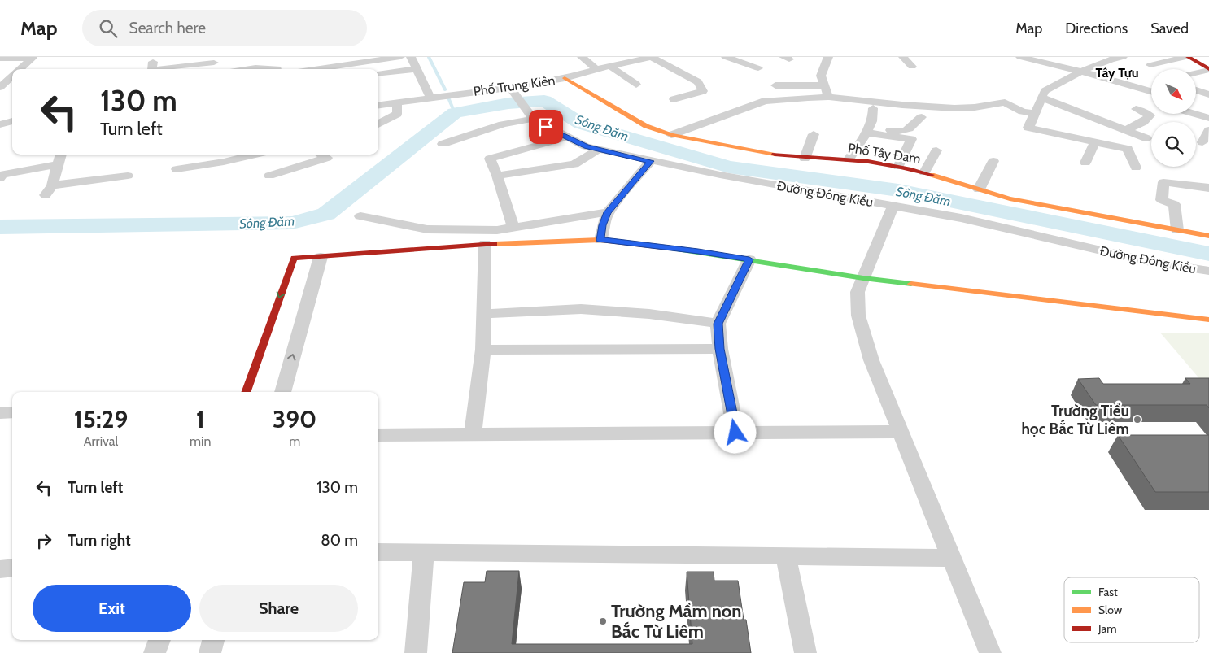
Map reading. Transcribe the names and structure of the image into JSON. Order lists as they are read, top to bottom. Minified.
{"streets":{"street":["Phố Trung Kiên","Phố Tây Đam","Đường Đông Kiều"]},"crossings":[["Phố Trung Kiên","Phố Tây Đam"],["Phố Trung Kiên","Đường Đông Kiều"]],"districts":["Tây Tựu"],"water":["Sông Đăm"],"places":["Trường Tiểu học Bắc Từ Liêm","Trường Mầm non Bắc Từ Liêm"],"legend":["Fast","Slow","Jam"],"north":"bottom right","page":{"header":"Map","search":"Search here","nav":["Map","Directions","Saved"],"turn":["130 m","Turn left"],"eta":["15:29","Arrival","1","min","390","m"],"list":[{"name":"Turn left","value":"130 m"},{"name":"Turn right","value":"80 m"}],"buttons":["Exit","Share"]}}
